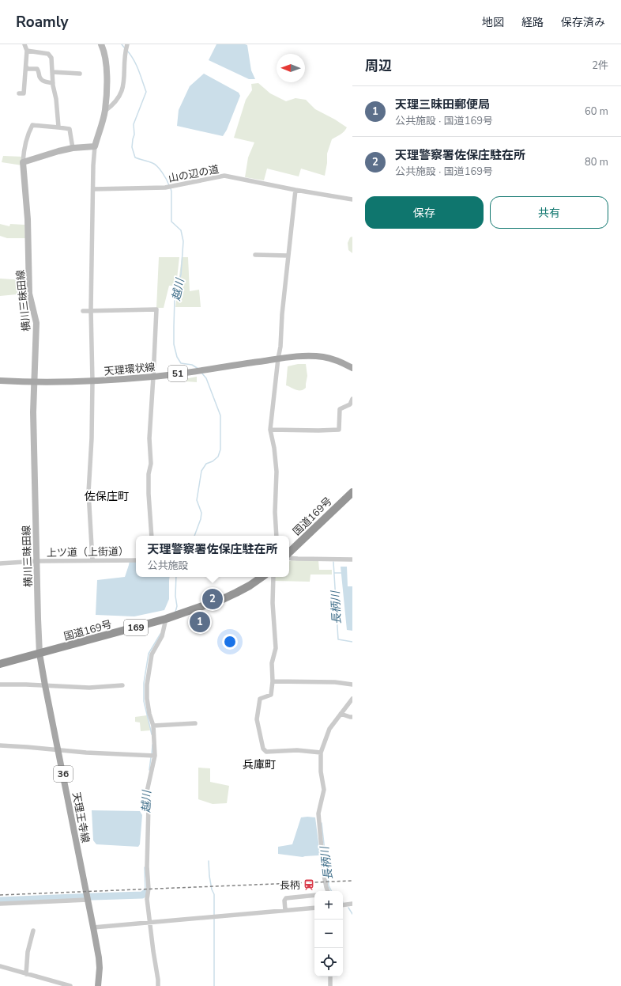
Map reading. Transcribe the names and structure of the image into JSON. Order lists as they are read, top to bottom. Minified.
{"streets":{"highway":["国道169号","169"],"main road":["横川三昧田線","天理環状線","51","36","天理王寺線"],"street":["山の辺の道","上ツ道（上街道）"]},"crossings":[["横川三昧田線","天理環状線"],["横川三昧田線","国道169号"],["横川三昧田線","上ツ道（上街道）"],["横川三昧田線","天理王寺線"],["国道169号","天理王寺線"]],"districts":["佐保庄町","兵庫町"],"water":["越川","長柄川"],"places":{"station":["長柄"]},"north":"left","page":{"header":"Roamly","nav":["地図","経路","保存済み"],"heading":["周辺","2件"],"list":[{"mark":"1","name":"天理三昧田郵便局","note":"公共施設 · 国道169号","value":"60 m"},{"mark":"2","name":"天理警察署佐保庄駐在所","note":"公共施設 · 国道169号","value":"80 m"}],"buttons":["保存","共有"],"popup":["天理警察署佐保庄駐在所","公共施設"],"pins":["2","1"],"map_buttons":["+","−"]}}
